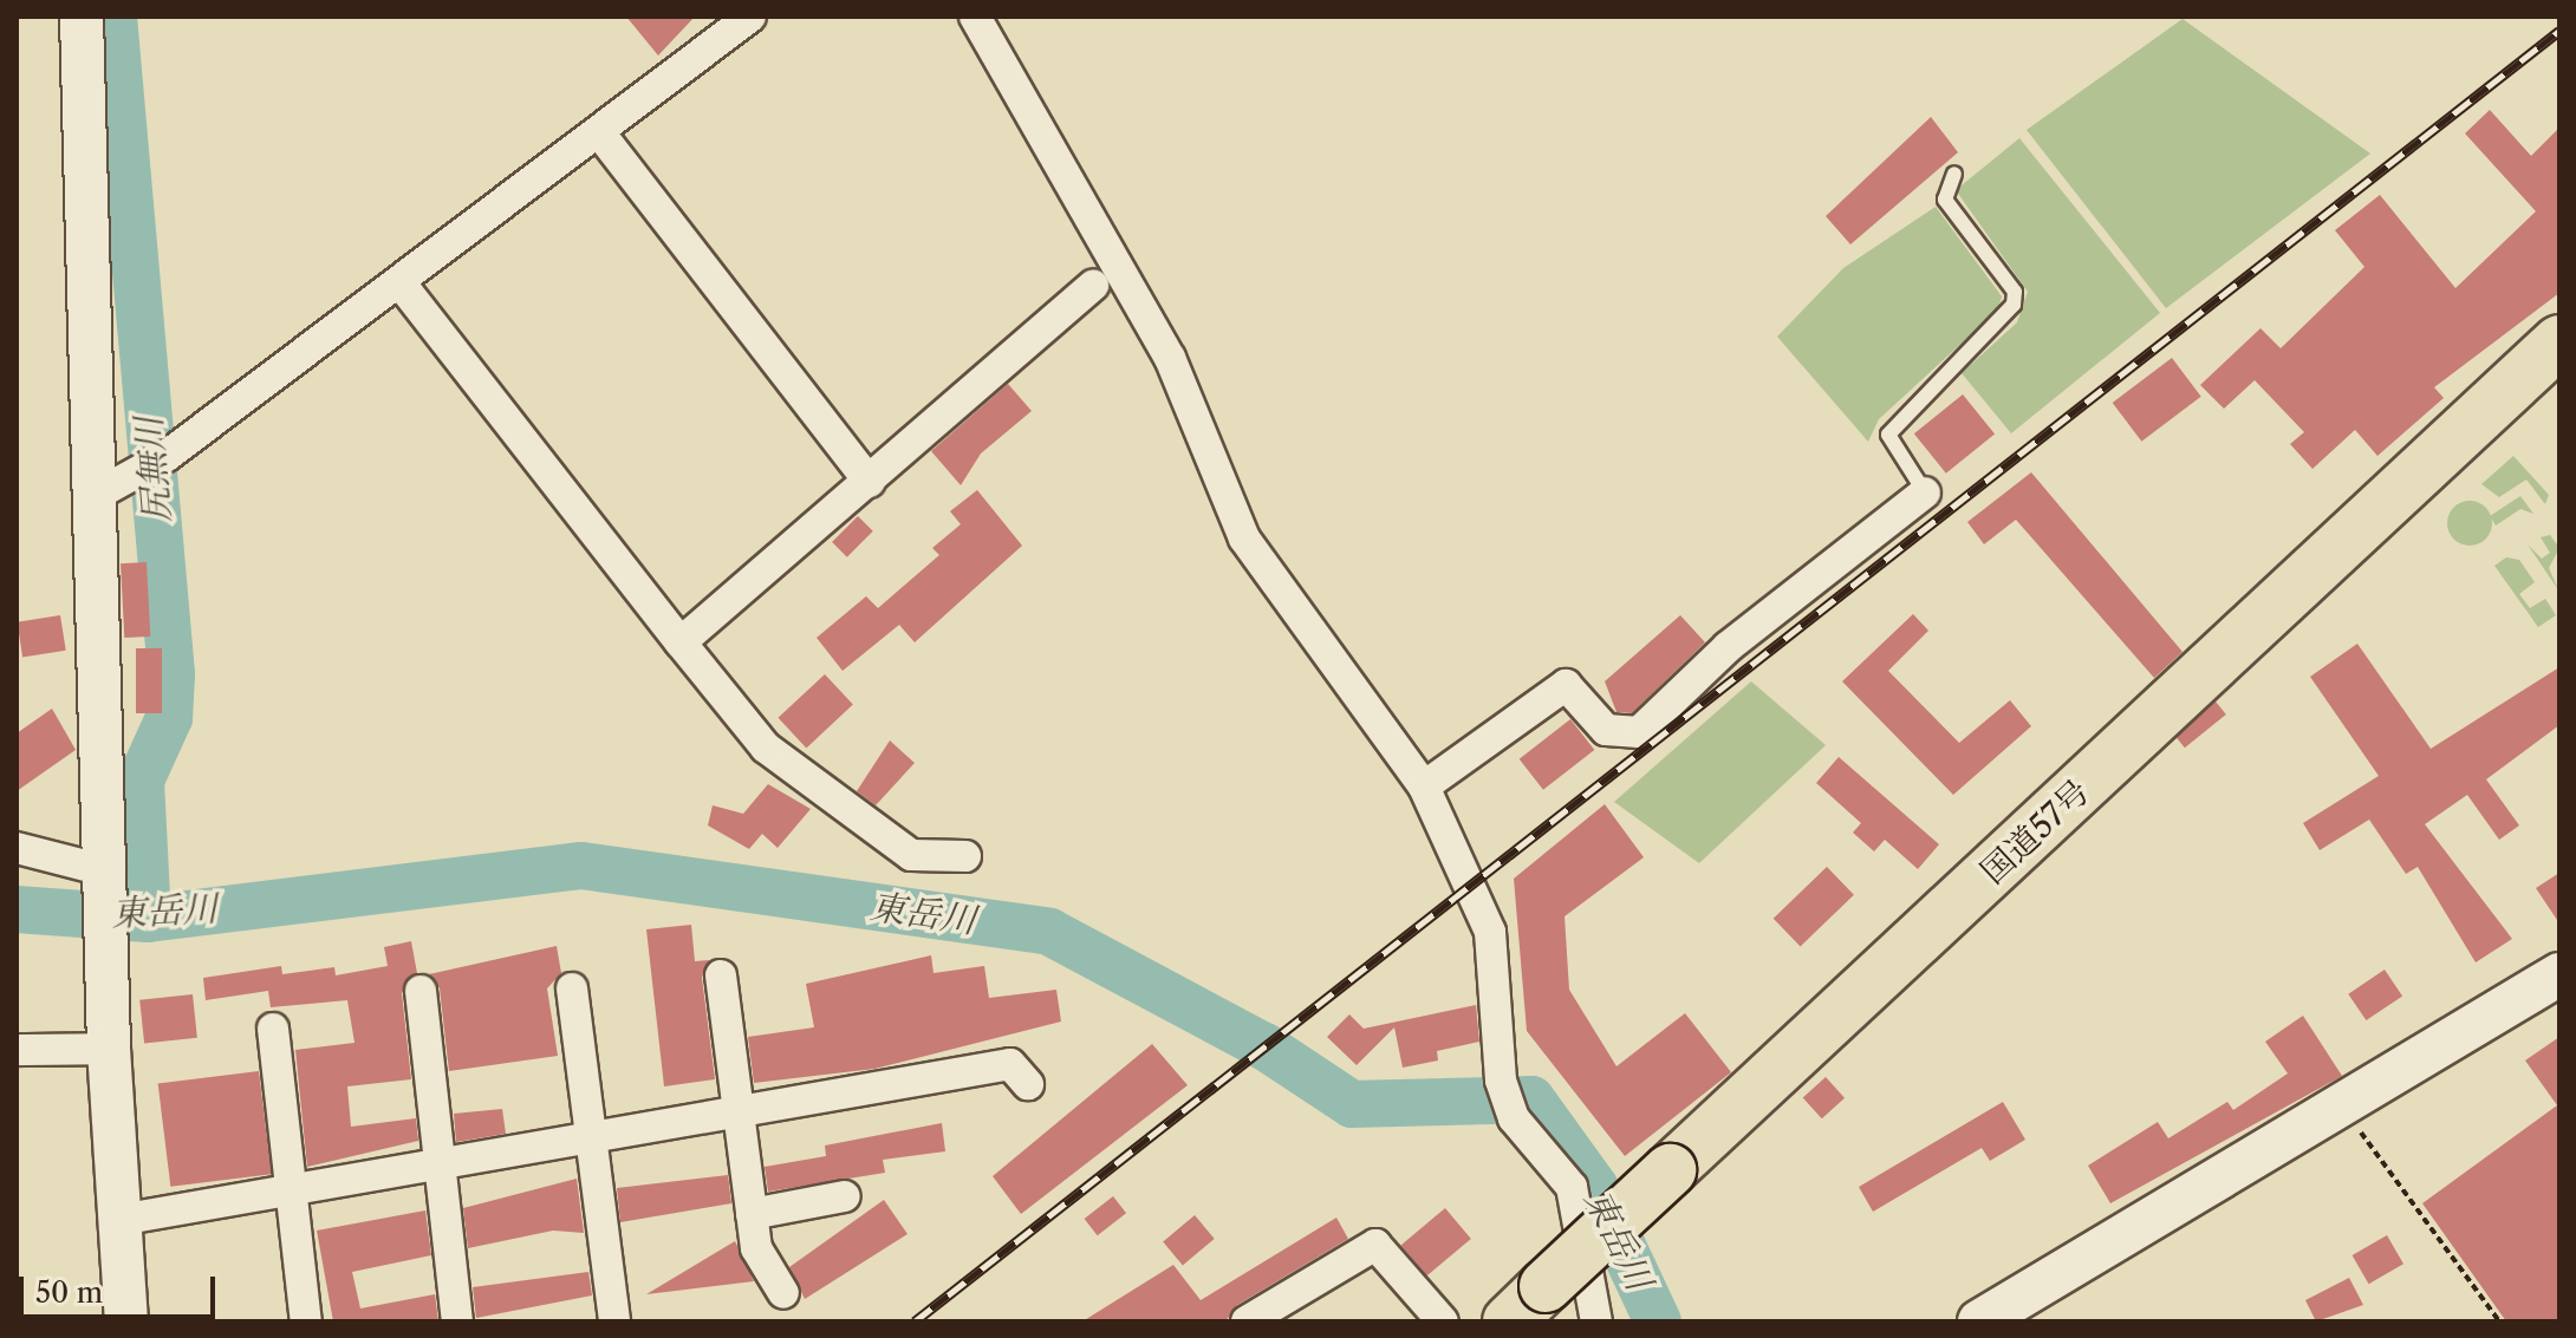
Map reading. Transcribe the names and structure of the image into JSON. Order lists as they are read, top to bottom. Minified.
{"streets":{"highway":["国道57号"]},"water":["尻無川","東岳川"],"scale_bar":"50 m"}
